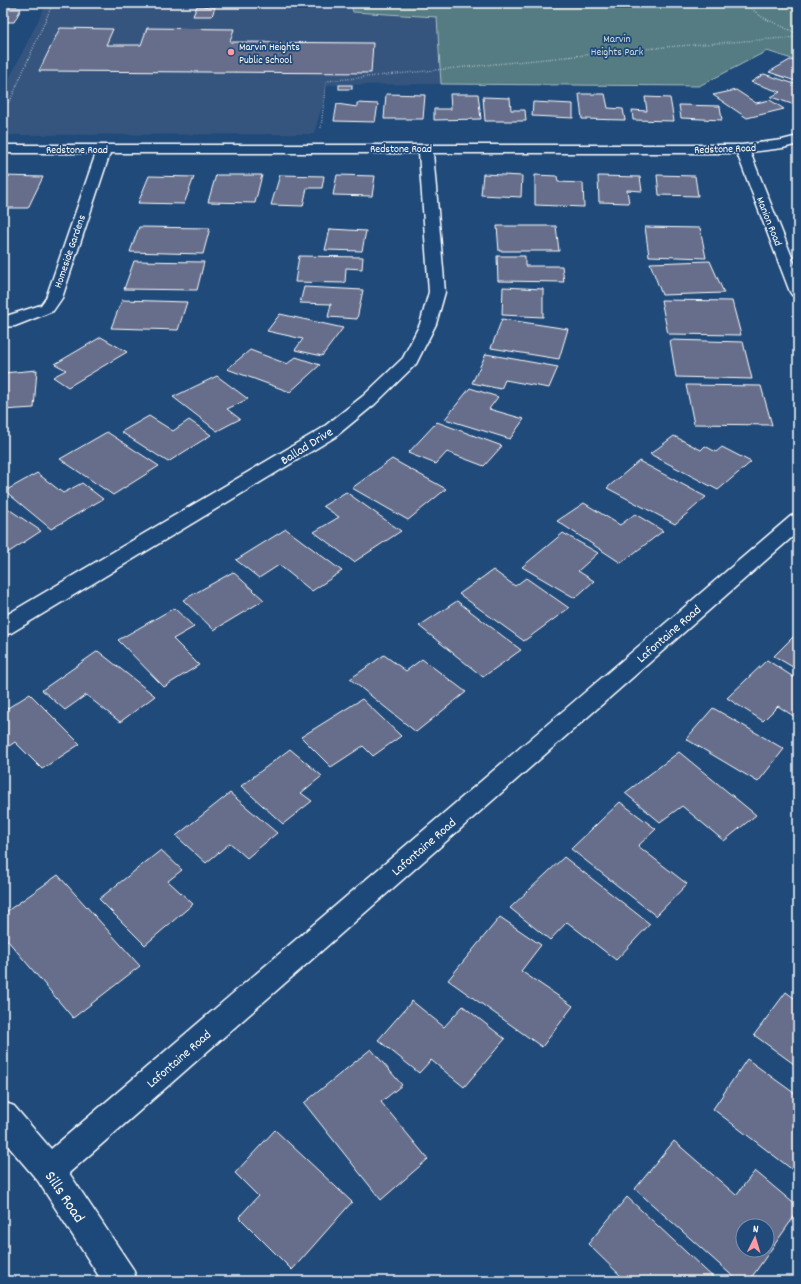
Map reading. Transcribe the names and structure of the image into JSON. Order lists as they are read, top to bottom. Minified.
{"streets":{"street":["Redstone Road","Manion Road","Homeside Gardens","Ballad Drive","Lafontaine Road","Sills Road"]},"crossings":[["Redstone Road","Manion Road"],["Redstone Road","Homeside Gardens"],["Redstone Road","Ballad Drive"],["Lafontaine Road","Sills Road"]],"parks":["Marvin Heights Park"],"places":["Marvin Heights Public School"],"north":"top"}
